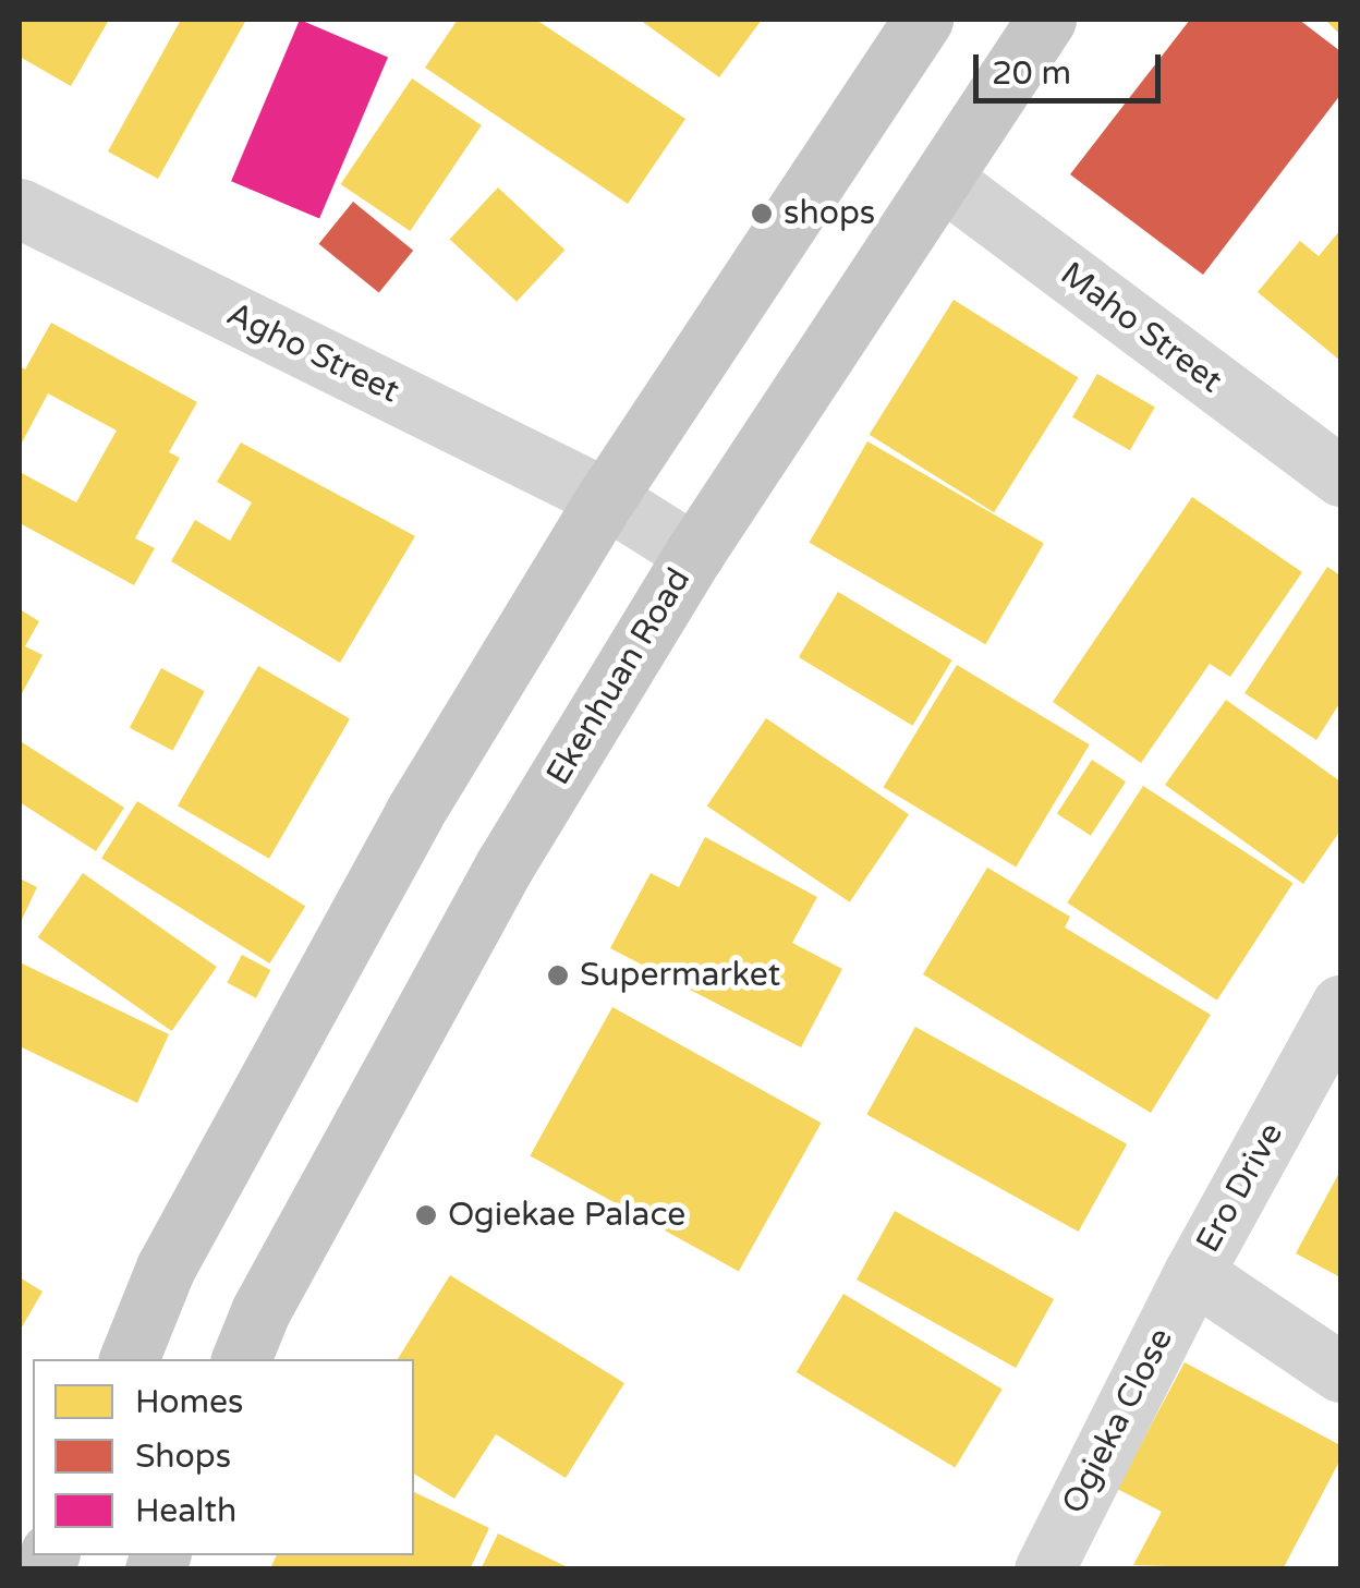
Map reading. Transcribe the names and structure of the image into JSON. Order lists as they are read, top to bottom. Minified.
{"streets":{"main road":["Ekenhuan Road"],"street":["Maho Street","Agho Street","Ero Drive","Ogieka Close"]},"crossings":[["Maho Street","Ekenhuan Road"],["Agho Street","Ekenhuan Road"],["Ero Drive","Ogieka Close"]],"places":["shops","Supermarket","Ogiekae Palace"],"legend":["Homes","Shops","Health"],"scale_bar":"20 m"}
